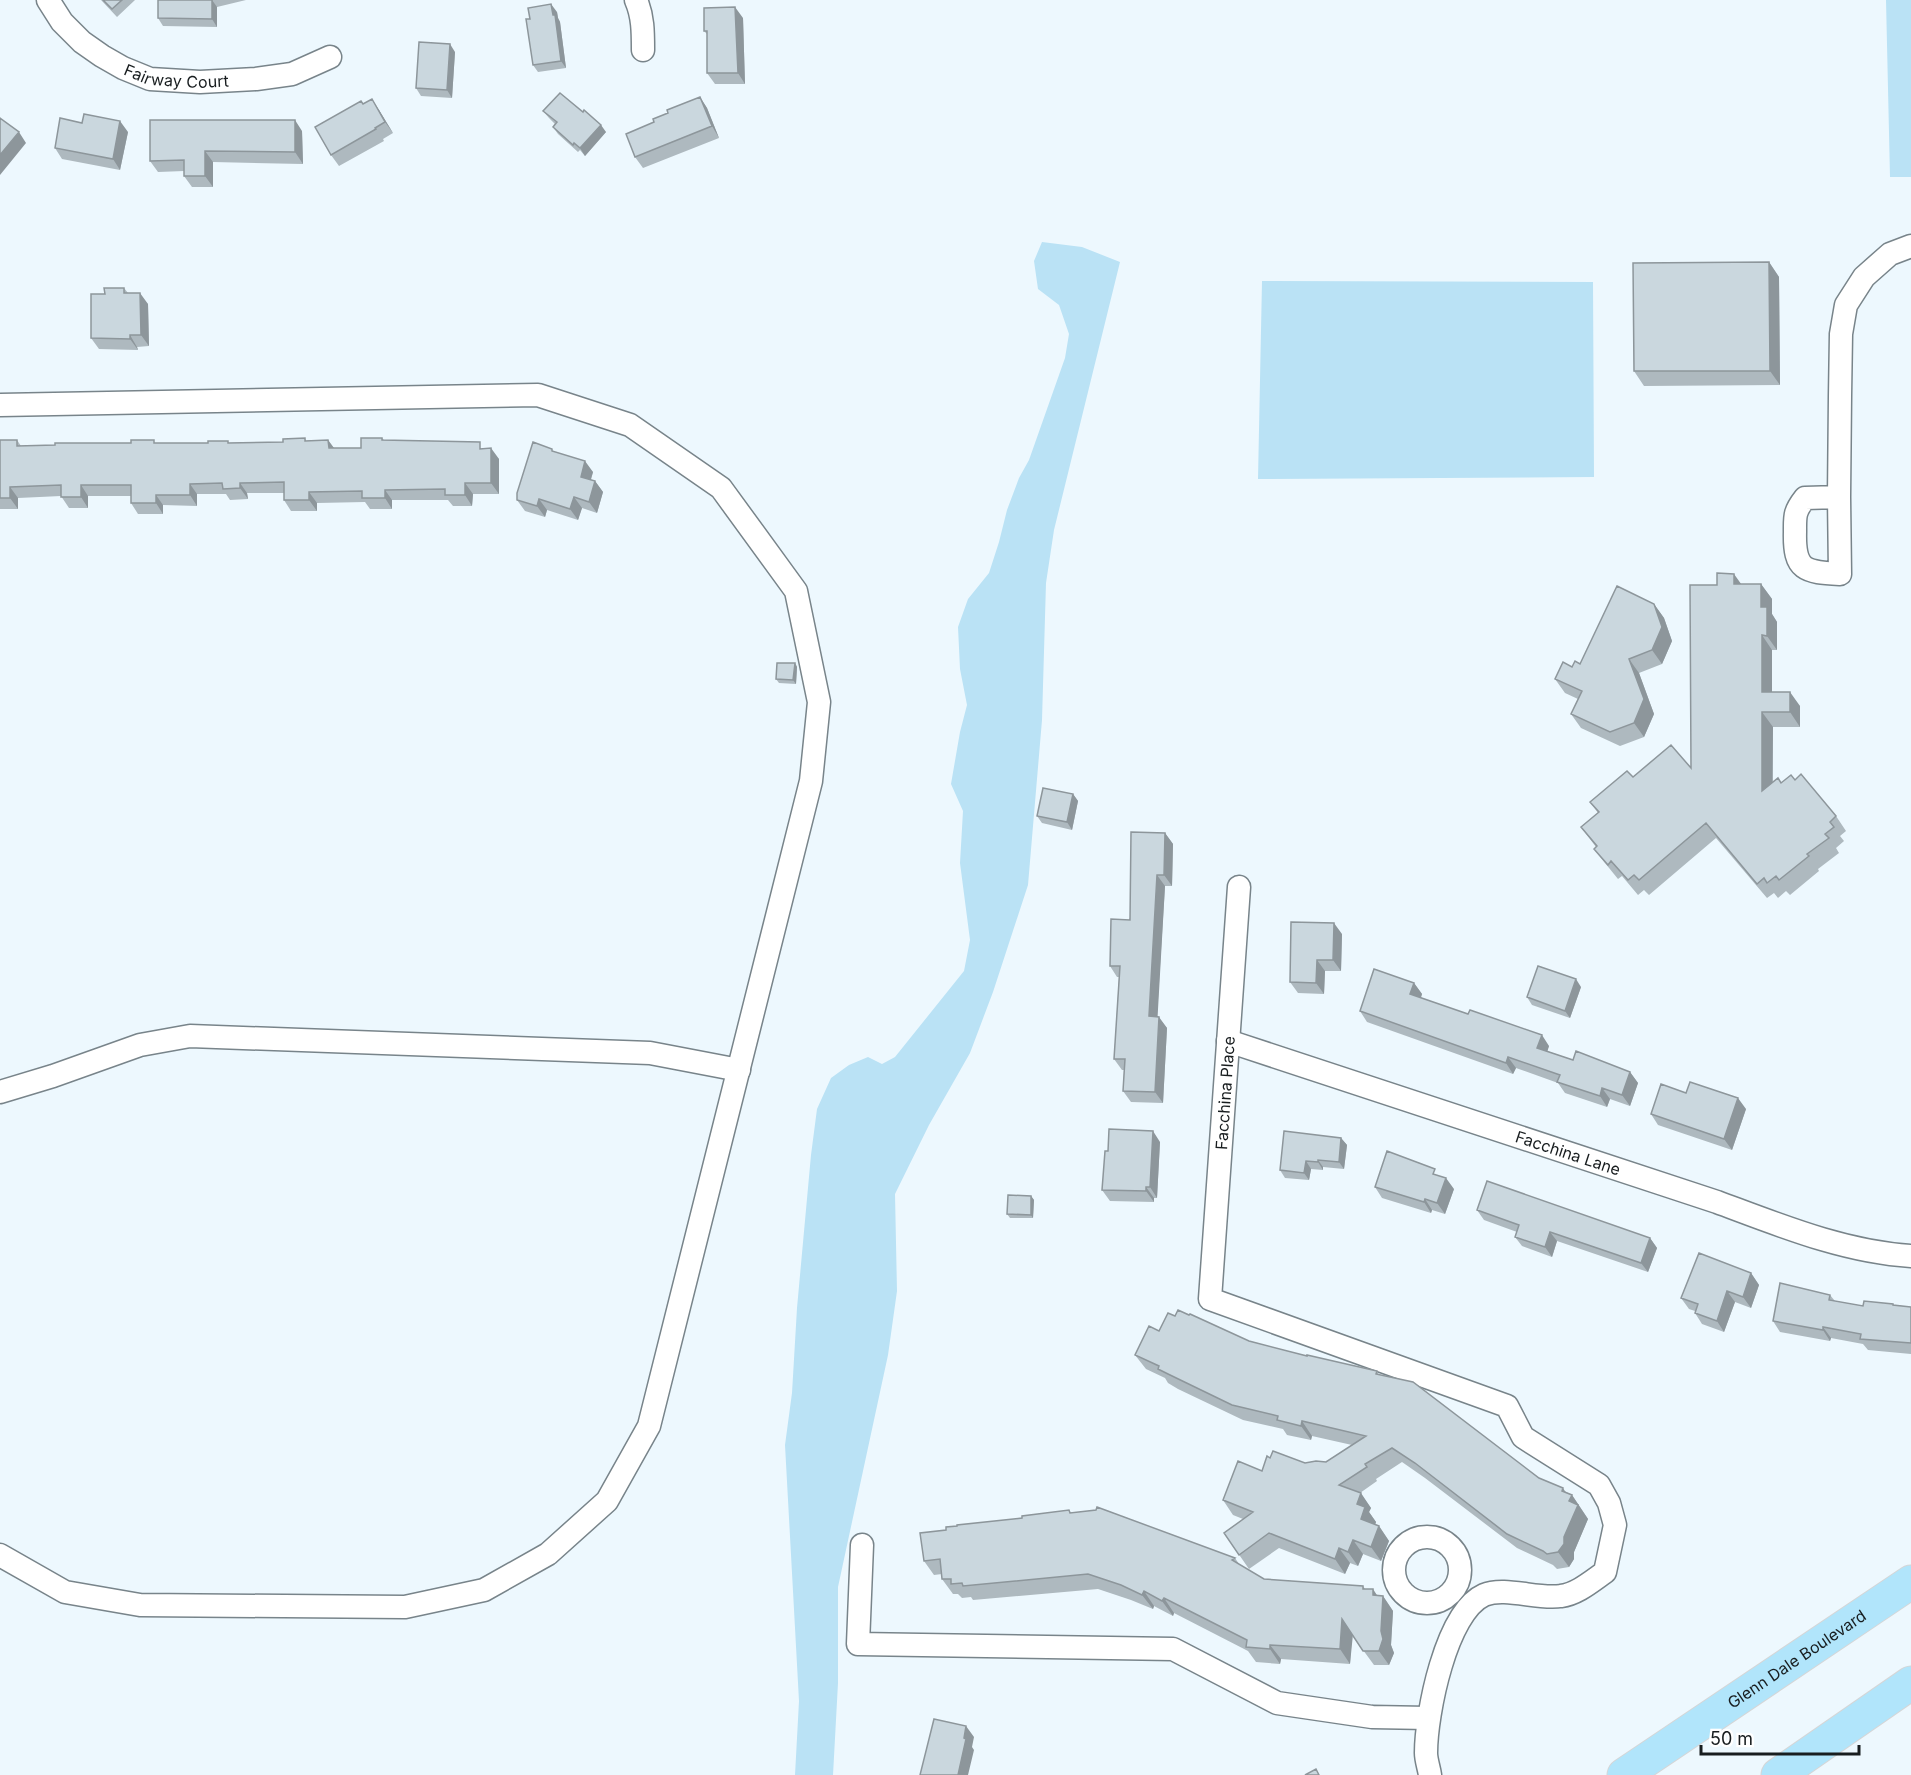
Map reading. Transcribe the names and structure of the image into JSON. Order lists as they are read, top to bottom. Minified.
{"streets":{"main road":["Glenn Dale Boulevard"],"street":["Fairway Court","Facchina Place","Facchina Lane"]},"crossings":[["Facchina Place","Facchina Lane"]],"scale_bar":"50 m"}
